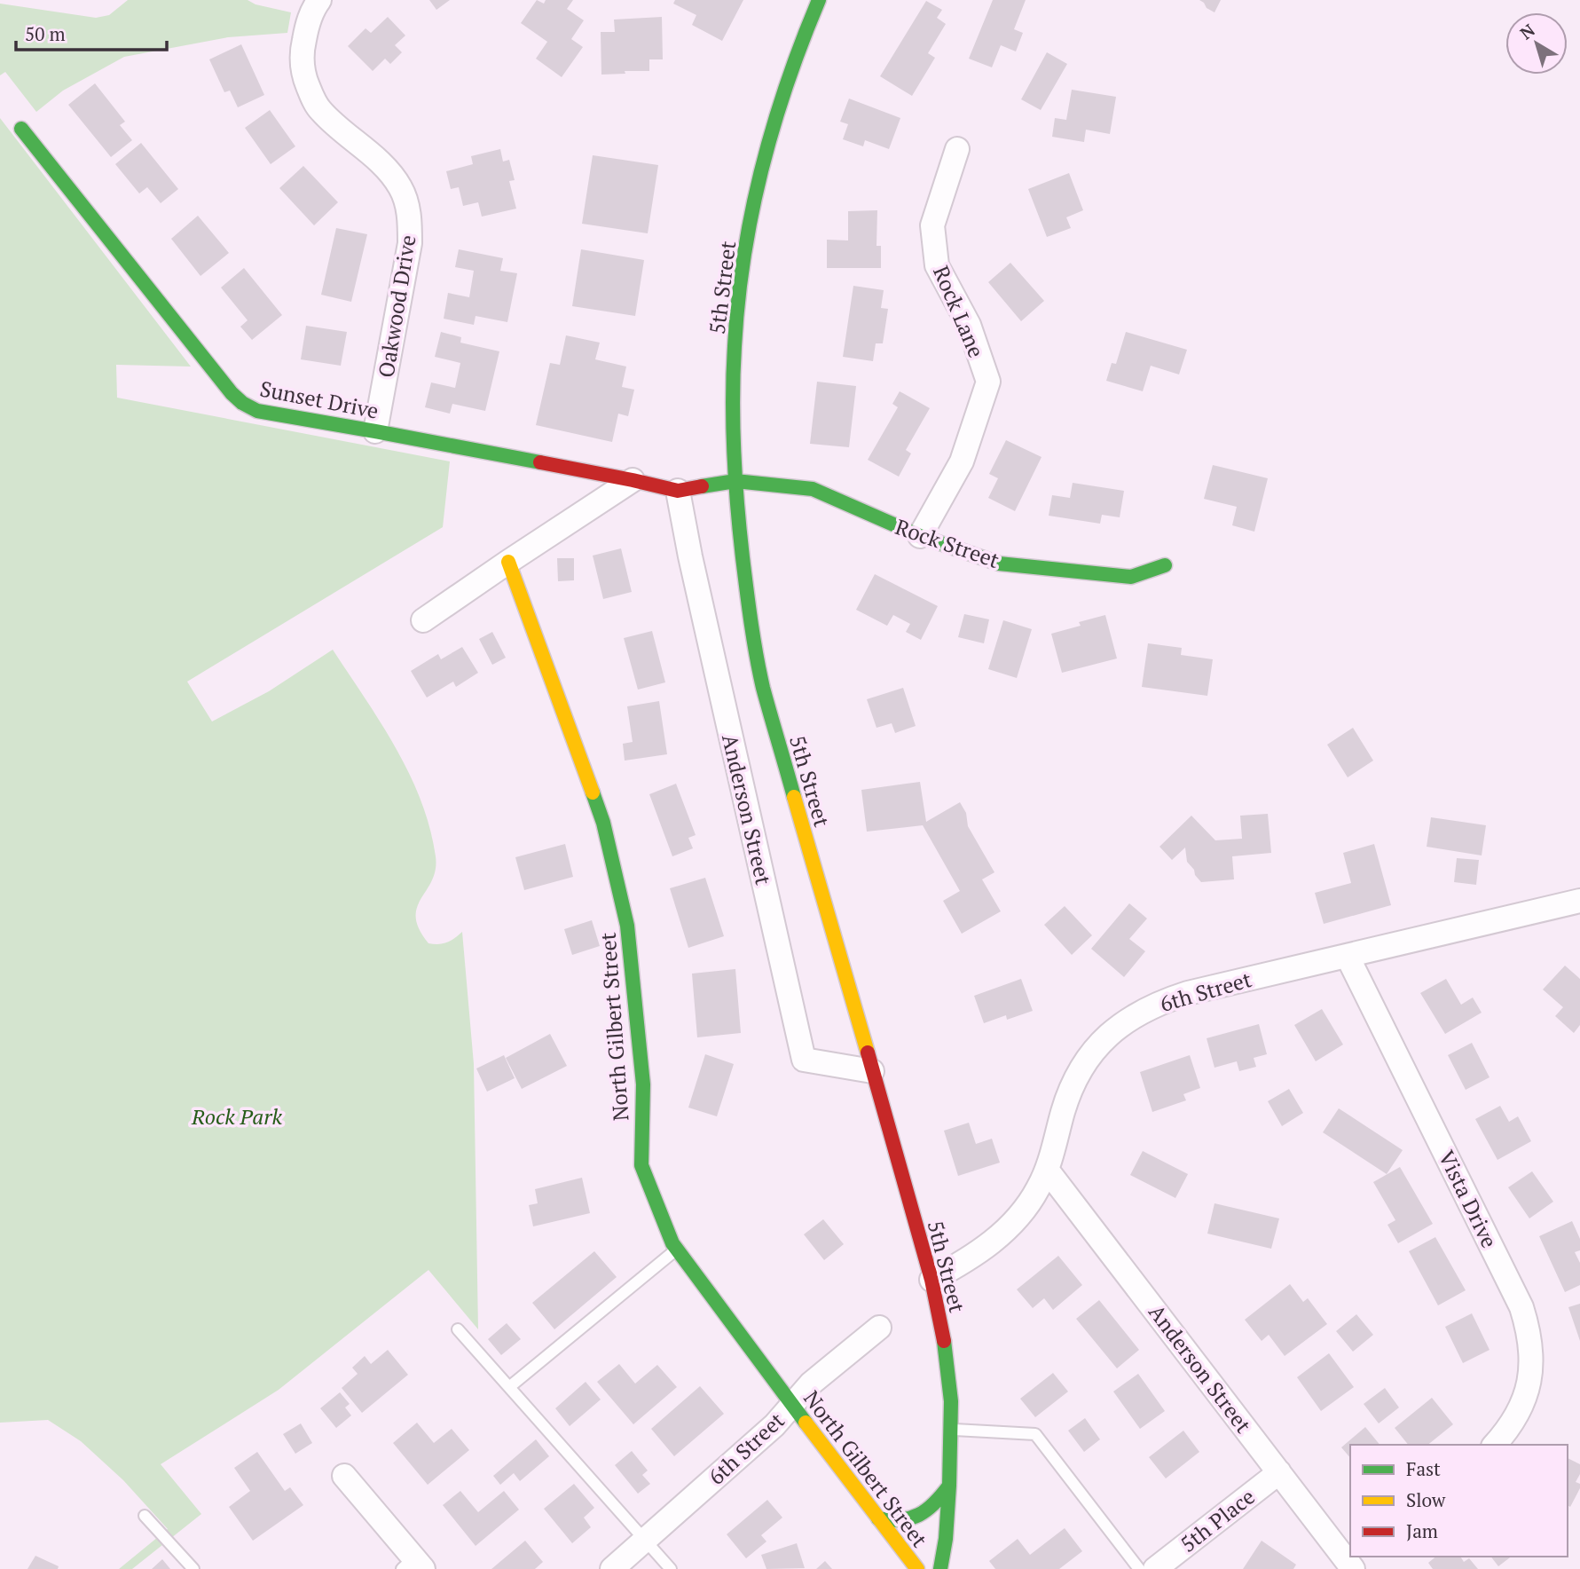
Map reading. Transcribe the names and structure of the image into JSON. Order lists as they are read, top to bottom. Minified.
{"streets":{"street":["5th Street","Oakwood Drive","Rock Lane","Sunset Drive","Rock Street","Anderson Street","6th Street","North Gilbert Street","Vista Drive","5th Place"]},"crossings":[["5th Street","Sunset Drive"],["5th Street","Rock Street"],["5th Street","Anderson Street"],["5th Street","6th Street"],["Oakwood Drive","Sunset Drive"],["Rock Lane","Rock Street"],["Sunset Drive","Rock Street"],["Sunset Drive","Anderson Street"],["Anderson Street","6th Street"],["Anderson Street","5th Place"],["6th Street","North Gilbert Street"],["6th Street","Vista Drive"]],"parks":["Rock Park"],"legend":["Fast","Slow","Jam"],"scale_bar":"50 m","north":"top left"}
